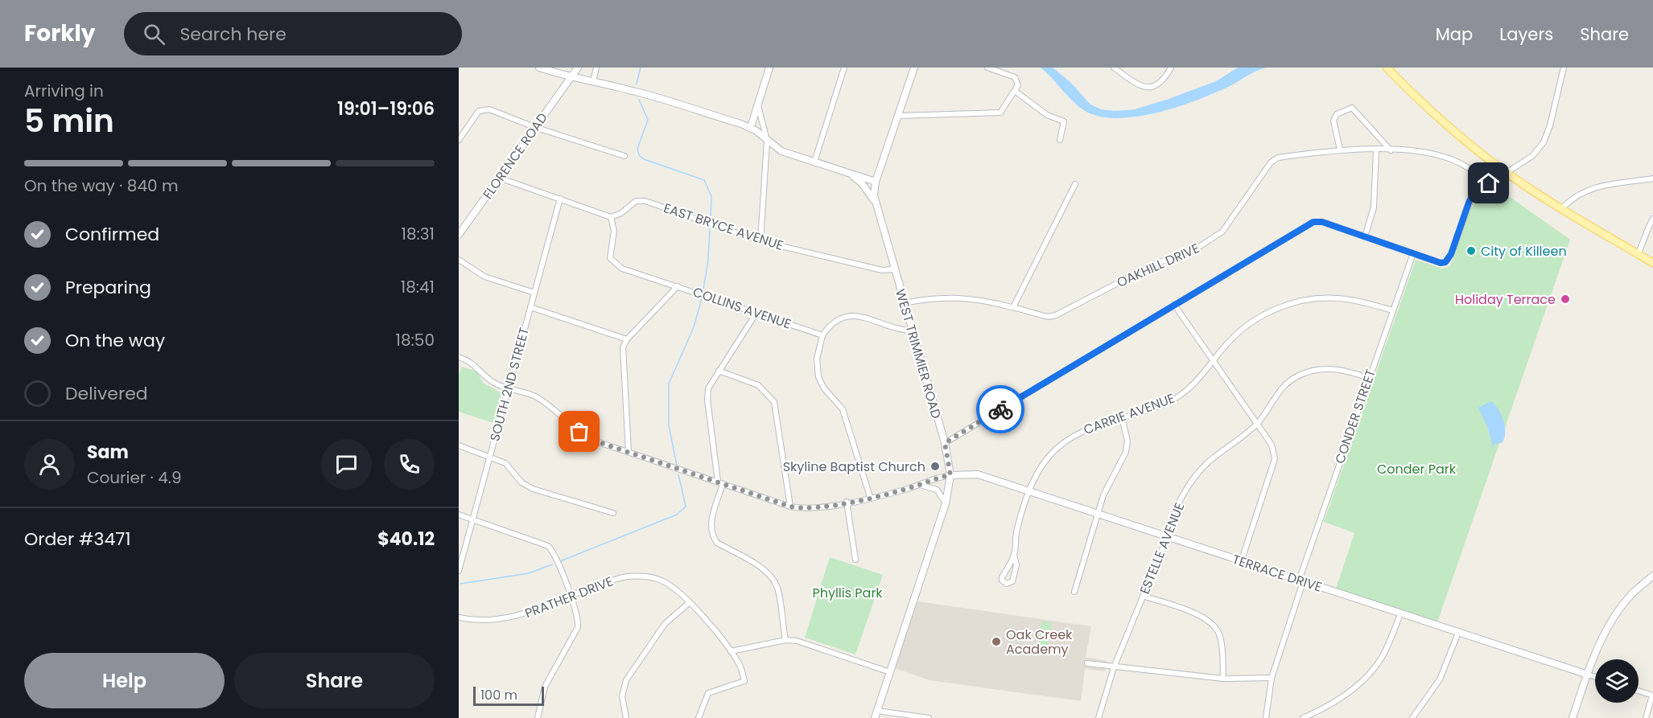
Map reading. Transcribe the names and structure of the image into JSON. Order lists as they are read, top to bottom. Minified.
{"streets":{"street":["FLORENCE ROAD","EAST BRYCE AVENUE","OAKHILL DRIVE","COLLINS AVENUE","WEST TRIMMIER ROAD","SOUTH 2ND STREET","CARRIE AVENUE","CONDER STREET","ESTELLE AVENUE","TERRACE DRIVE","PRATHER DRIVE"]},"crossings":[["EAST BRYCE AVENUE","COLLINS AVENUE"],["EAST BRYCE AVENUE","WEST TRIMMIER ROAD"],["OAKHILL DRIVE","WEST TRIMMIER ROAD"],["WEST TRIMMIER ROAD","TERRACE DRIVE"],["CARRIE AVENUE","CONDER STREET"],["CARRIE AVENUE","TERRACE DRIVE"],["CONDER STREET","ESTELLE AVENUE"],["CONDER STREET","TERRACE DRIVE"],["ESTELLE AVENUE","TERRACE DRIVE"]],"parks":["Conder Park","Phyllis Park"],"places":["City of Killeen","Holiday Terrace","Skyline Baptist Church","Oak Creek Academy"],"scale_bar":"100 m","page":{"header":"Forkly","search":"Search here","nav":["Map","Layers","Share"],"heading":["5 min","Arriving in","19:01–19:06"],"panel":["Sam","Courier · 4.9","Order #3471","$40.12"],"bar":"On the way · 840 m","list":[["Confirmed","18:31"],["Preparing","18:41"],["On the way","18:50"],"Delivered"],"buttons":["Help","Share"],"scale":"100 m"}}
